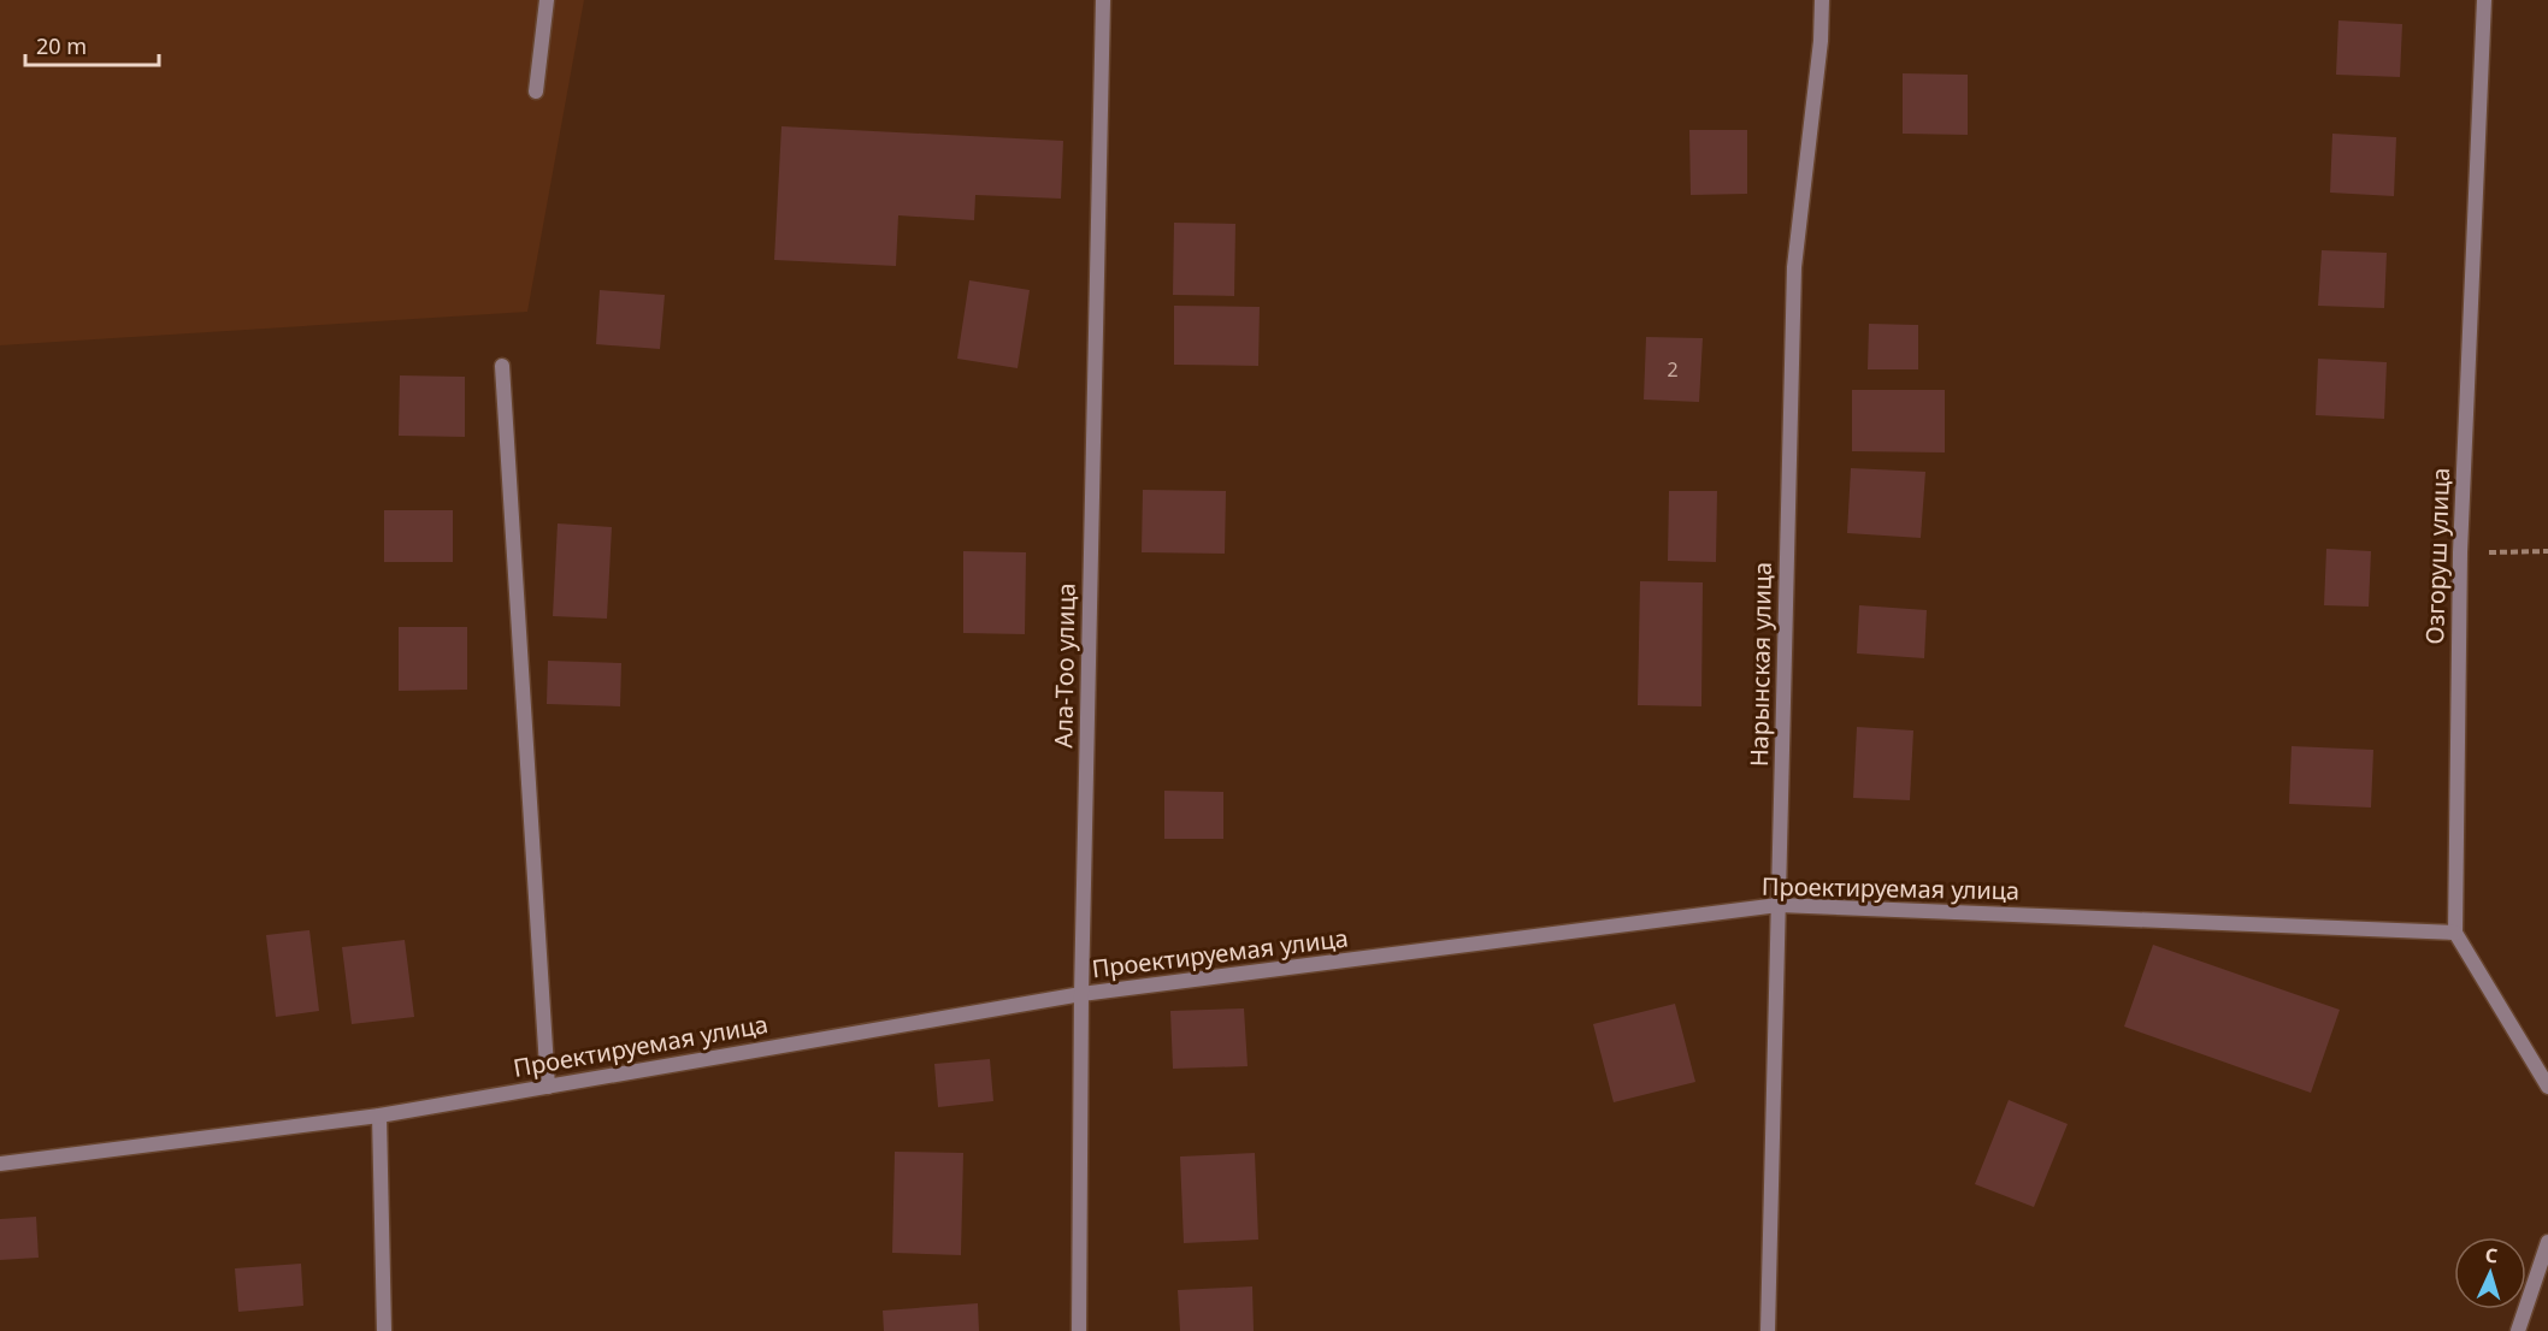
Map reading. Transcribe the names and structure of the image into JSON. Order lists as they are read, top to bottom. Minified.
{"streets":{"street":["Озгоруш улица","Нарынская улица","Ала-Тоо улица","Проектируемая улица"]},"crossings":[["Озгоруш улица","Проектируемая улица"],["Нарынская улица","Проектируемая улица"],["Ала-Тоо улица","Проектируемая улица"]],"house_numbers":["2"],"scale_bar":"20 m","north":"top"}
